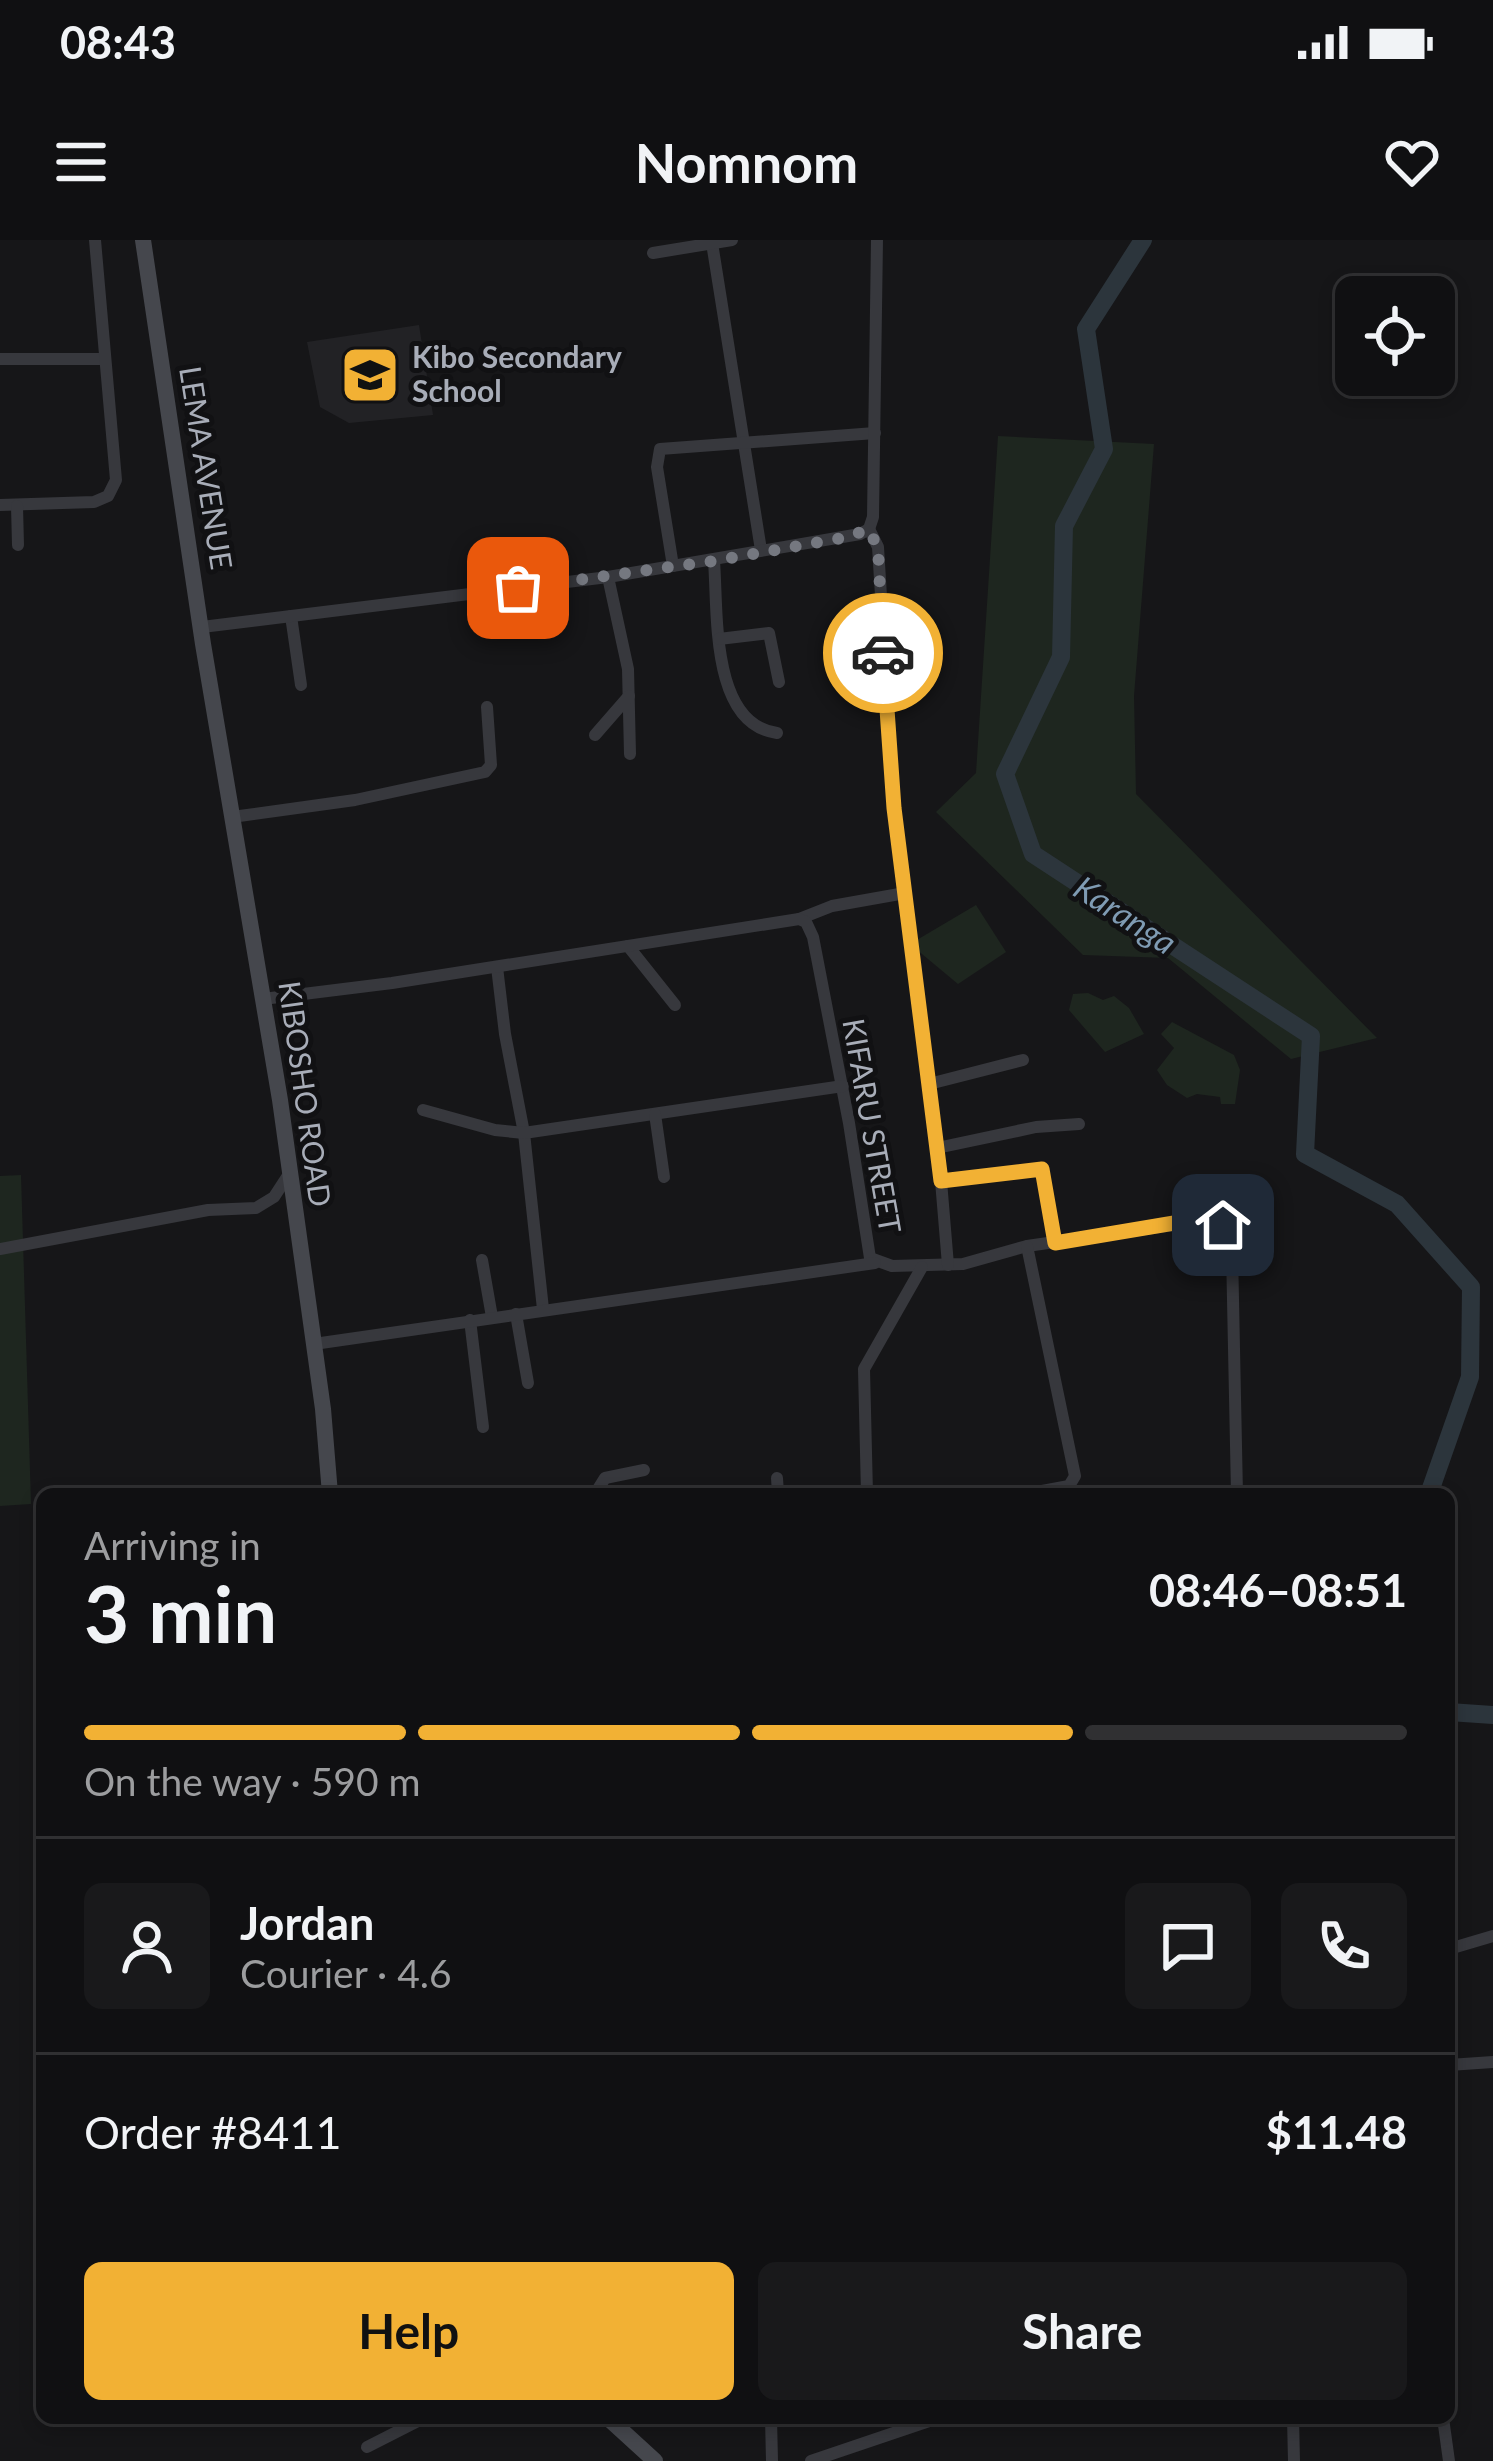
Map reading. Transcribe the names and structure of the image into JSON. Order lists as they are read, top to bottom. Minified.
{"streets":{"main road":["LEMA AVENUE","KIBOSHO ROAD"],"street":["KIFARU STREET"]},"crossings":[["LEMA AVENUE","KIBOSHO ROAD"]],"water":["Karanga"],"places":{"school or university":["Kibo Secondary School"]},"page":{"status":"08:43","header":"Nomnom","heading":["3 min","Arriving in","08:46–08:51"],"panel":["Jordan","Courier · 4.6","Order #8411","$11.48"],"bar":"On the way · 590 m","buttons":["Help","Share"]}}
